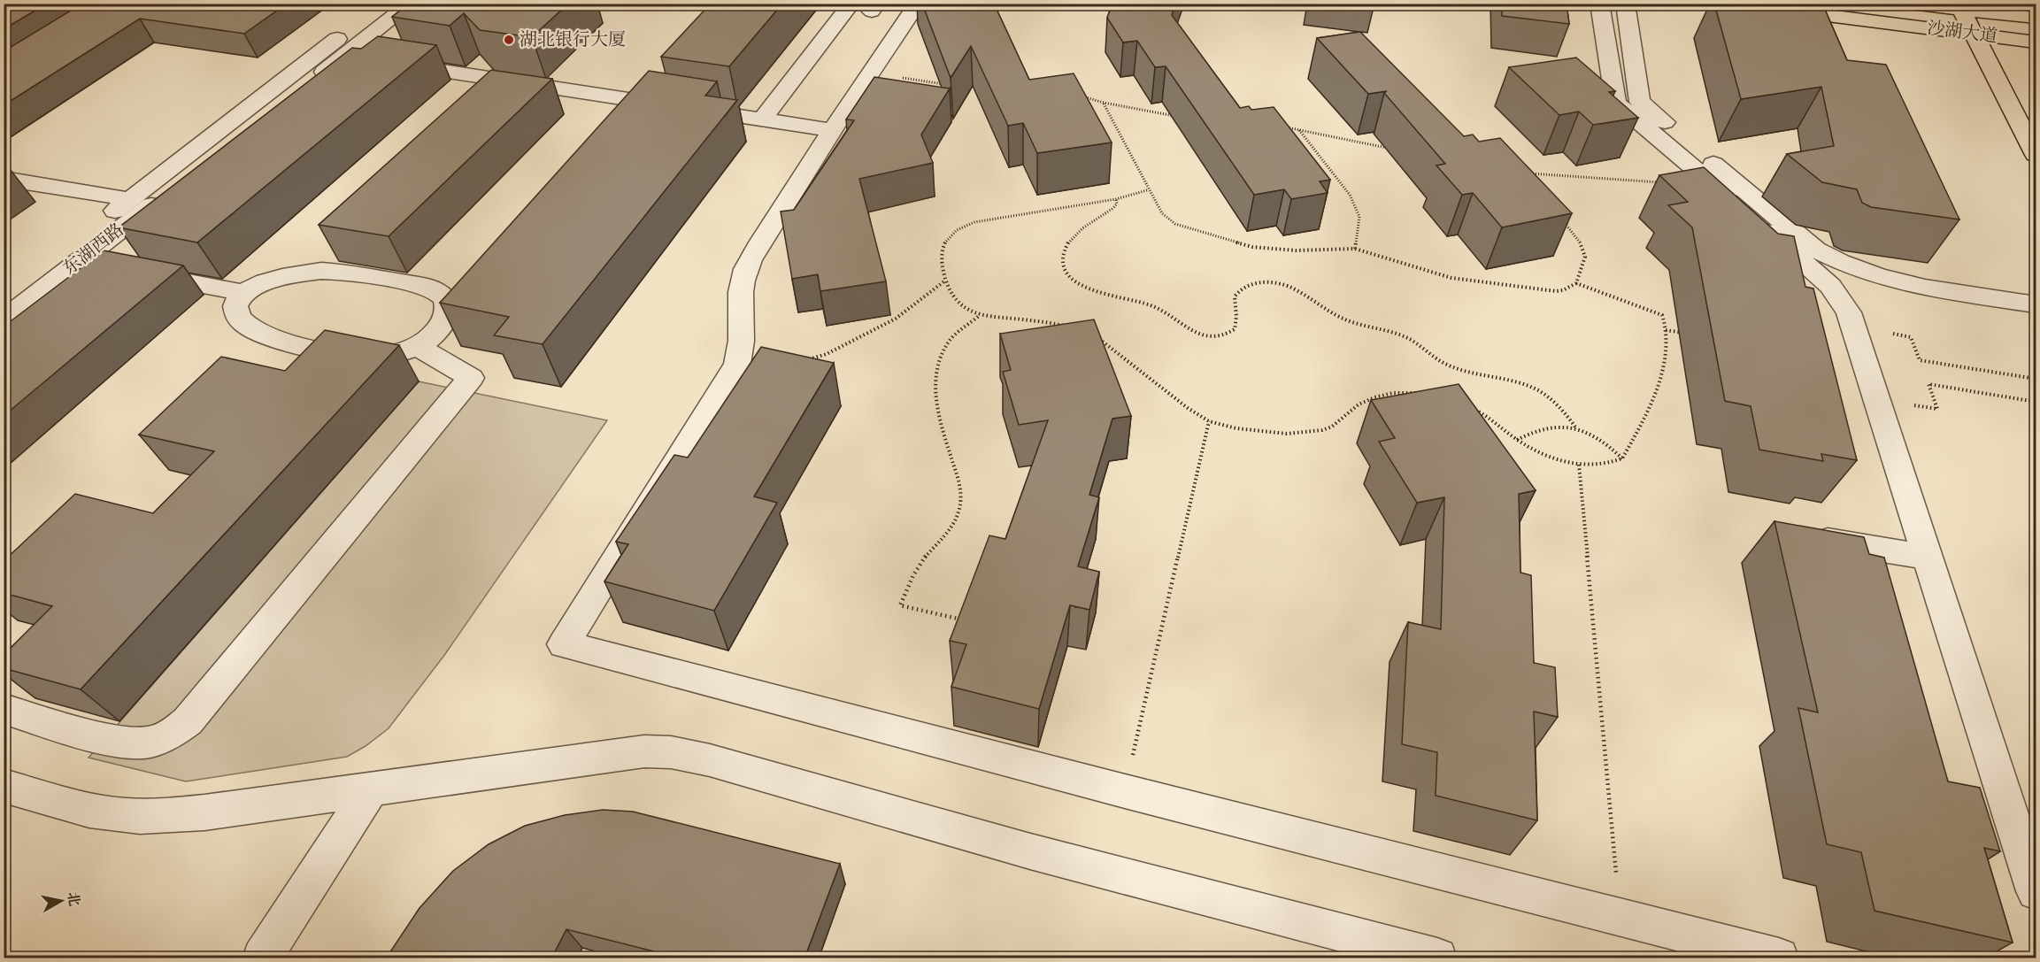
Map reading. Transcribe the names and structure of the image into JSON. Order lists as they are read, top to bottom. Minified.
{"streets":{"main road":["沙湖大道"],"street":["东湖西路"]},"places":["湖北银行大厦"],"north":"right"}
